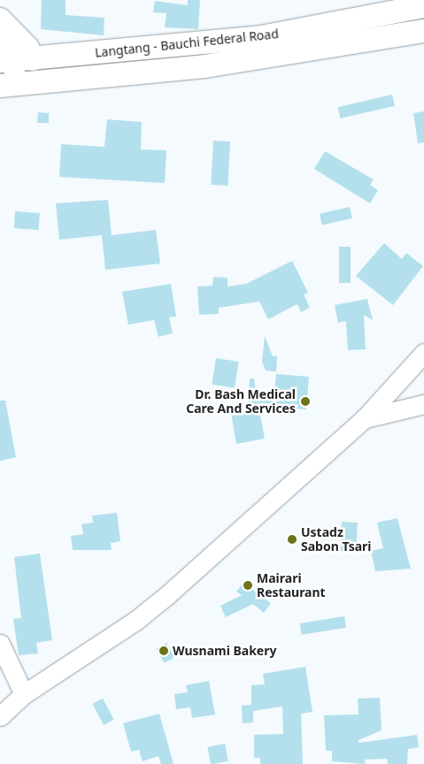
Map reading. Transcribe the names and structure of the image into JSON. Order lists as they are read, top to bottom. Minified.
{"streets":{"main road":["Langtang - Bauchi Federal Road"]},"places":["Dr. Bash Medical Care And Services","Ustadz Sabon Tsari","Mairari Restaurant","Wusnami Bakery"]}
